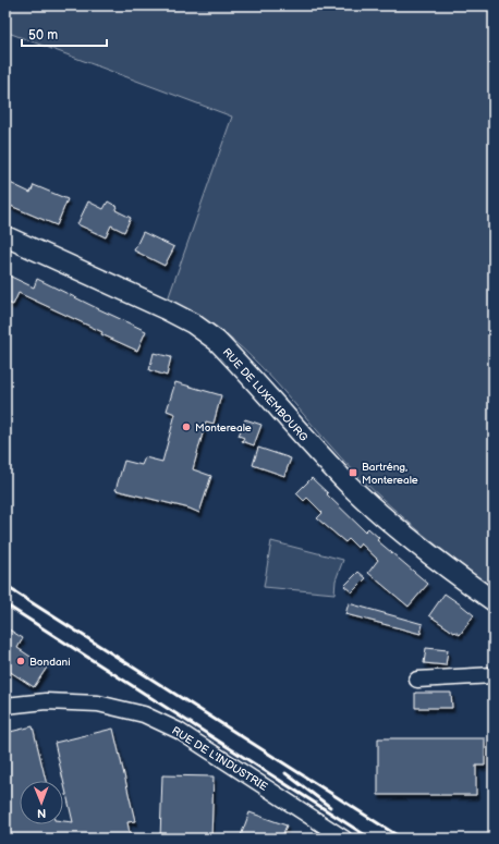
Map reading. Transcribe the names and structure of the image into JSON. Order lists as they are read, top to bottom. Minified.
{"streets":{"main road":["RUE DE LUXEMBOURG"],"street":["RUE DE L'INDUSTRIE"]},"places":{"other":["Montereale","Bondani"],"transit":["Bartréng, Montereale"]},"scale_bar":"50 m","north":"bottom"}
